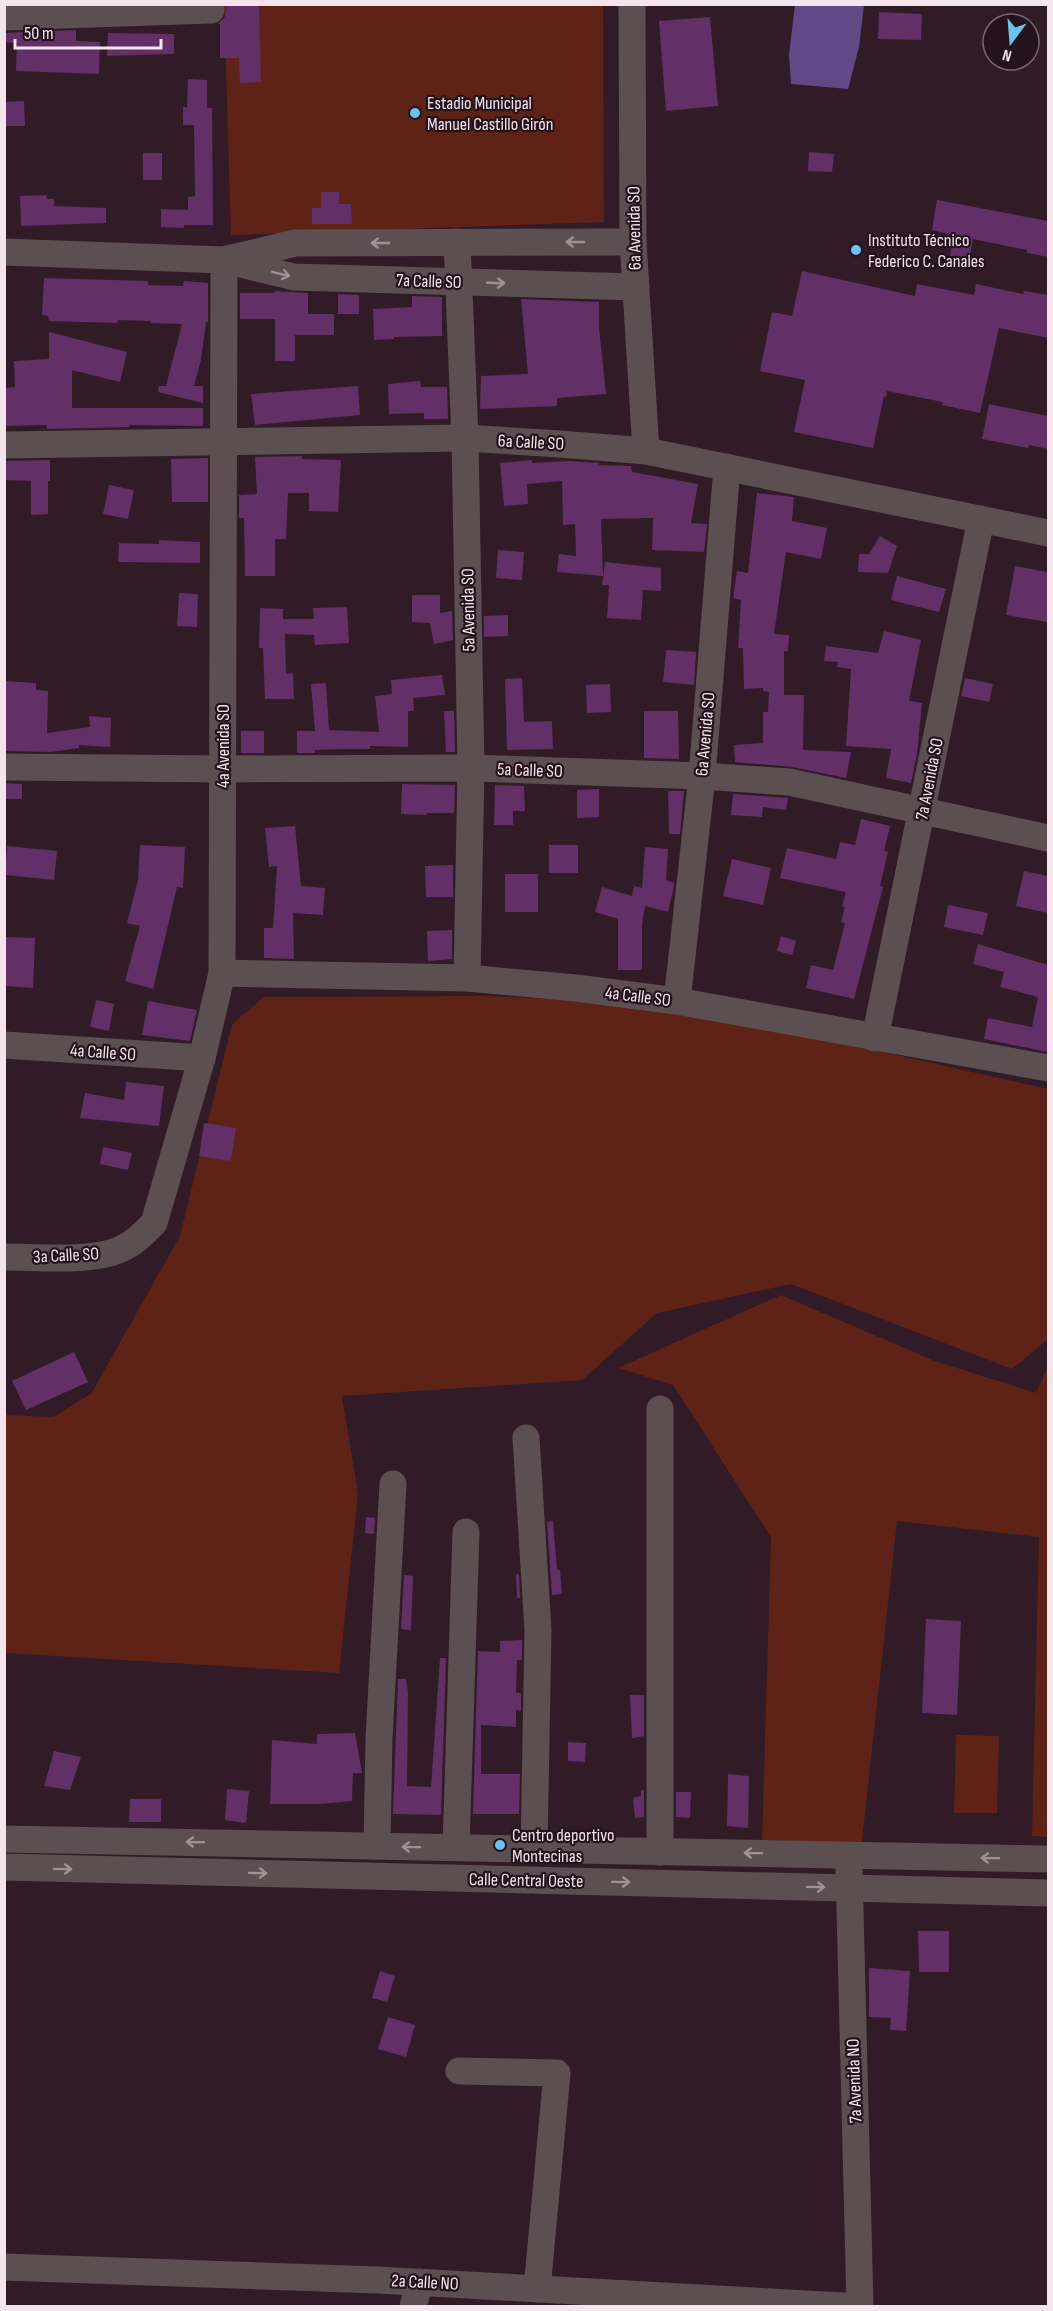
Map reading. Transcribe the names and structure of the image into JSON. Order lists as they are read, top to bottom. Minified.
{"streets":{"street":["6a Avenida SO","7a Calle SO","6a Calle SO","5a Avenida SO","4a Avenida SO","5a Calle SO","7a Avenida SO","4a Calle SO","3a Calle SO","Calle Central Oeste","7a Avenida NO","2a Calle NO"]},"crossings":[["6a Avenida SO","7a Calle SO"],["6a Avenida SO","6a Calle SO"],["6a Avenida SO","5a Calle SO"],["6a Avenida SO","4a Calle SO"],["7a Calle SO","5a Avenida SO"],["7a Calle SO","4a Avenida SO"],["6a Calle SO","5a Avenida SO"],["6a Calle SO","4a Avenida SO"],["6a Calle SO","7a Avenida SO"],["5a Avenida SO","5a Calle SO"],["5a Avenida SO","4a Calle SO"],["4a Avenida SO","5a Calle SO"],["4a Avenida SO","4a Calle SO"],["4a Avenida SO","3a Calle SO"],["5a Calle SO","7a Avenida SO"],["7a Avenida SO","4a Calle SO"],["Calle Central Oeste","7a Avenida NO"]],"places":["Estadio Municipal Manuel Castillo Girón","Instituto Técnico Federico C. Canales","Centro deportivo Montecinas"],"scale_bar":"50 m","north":"bottom"}
